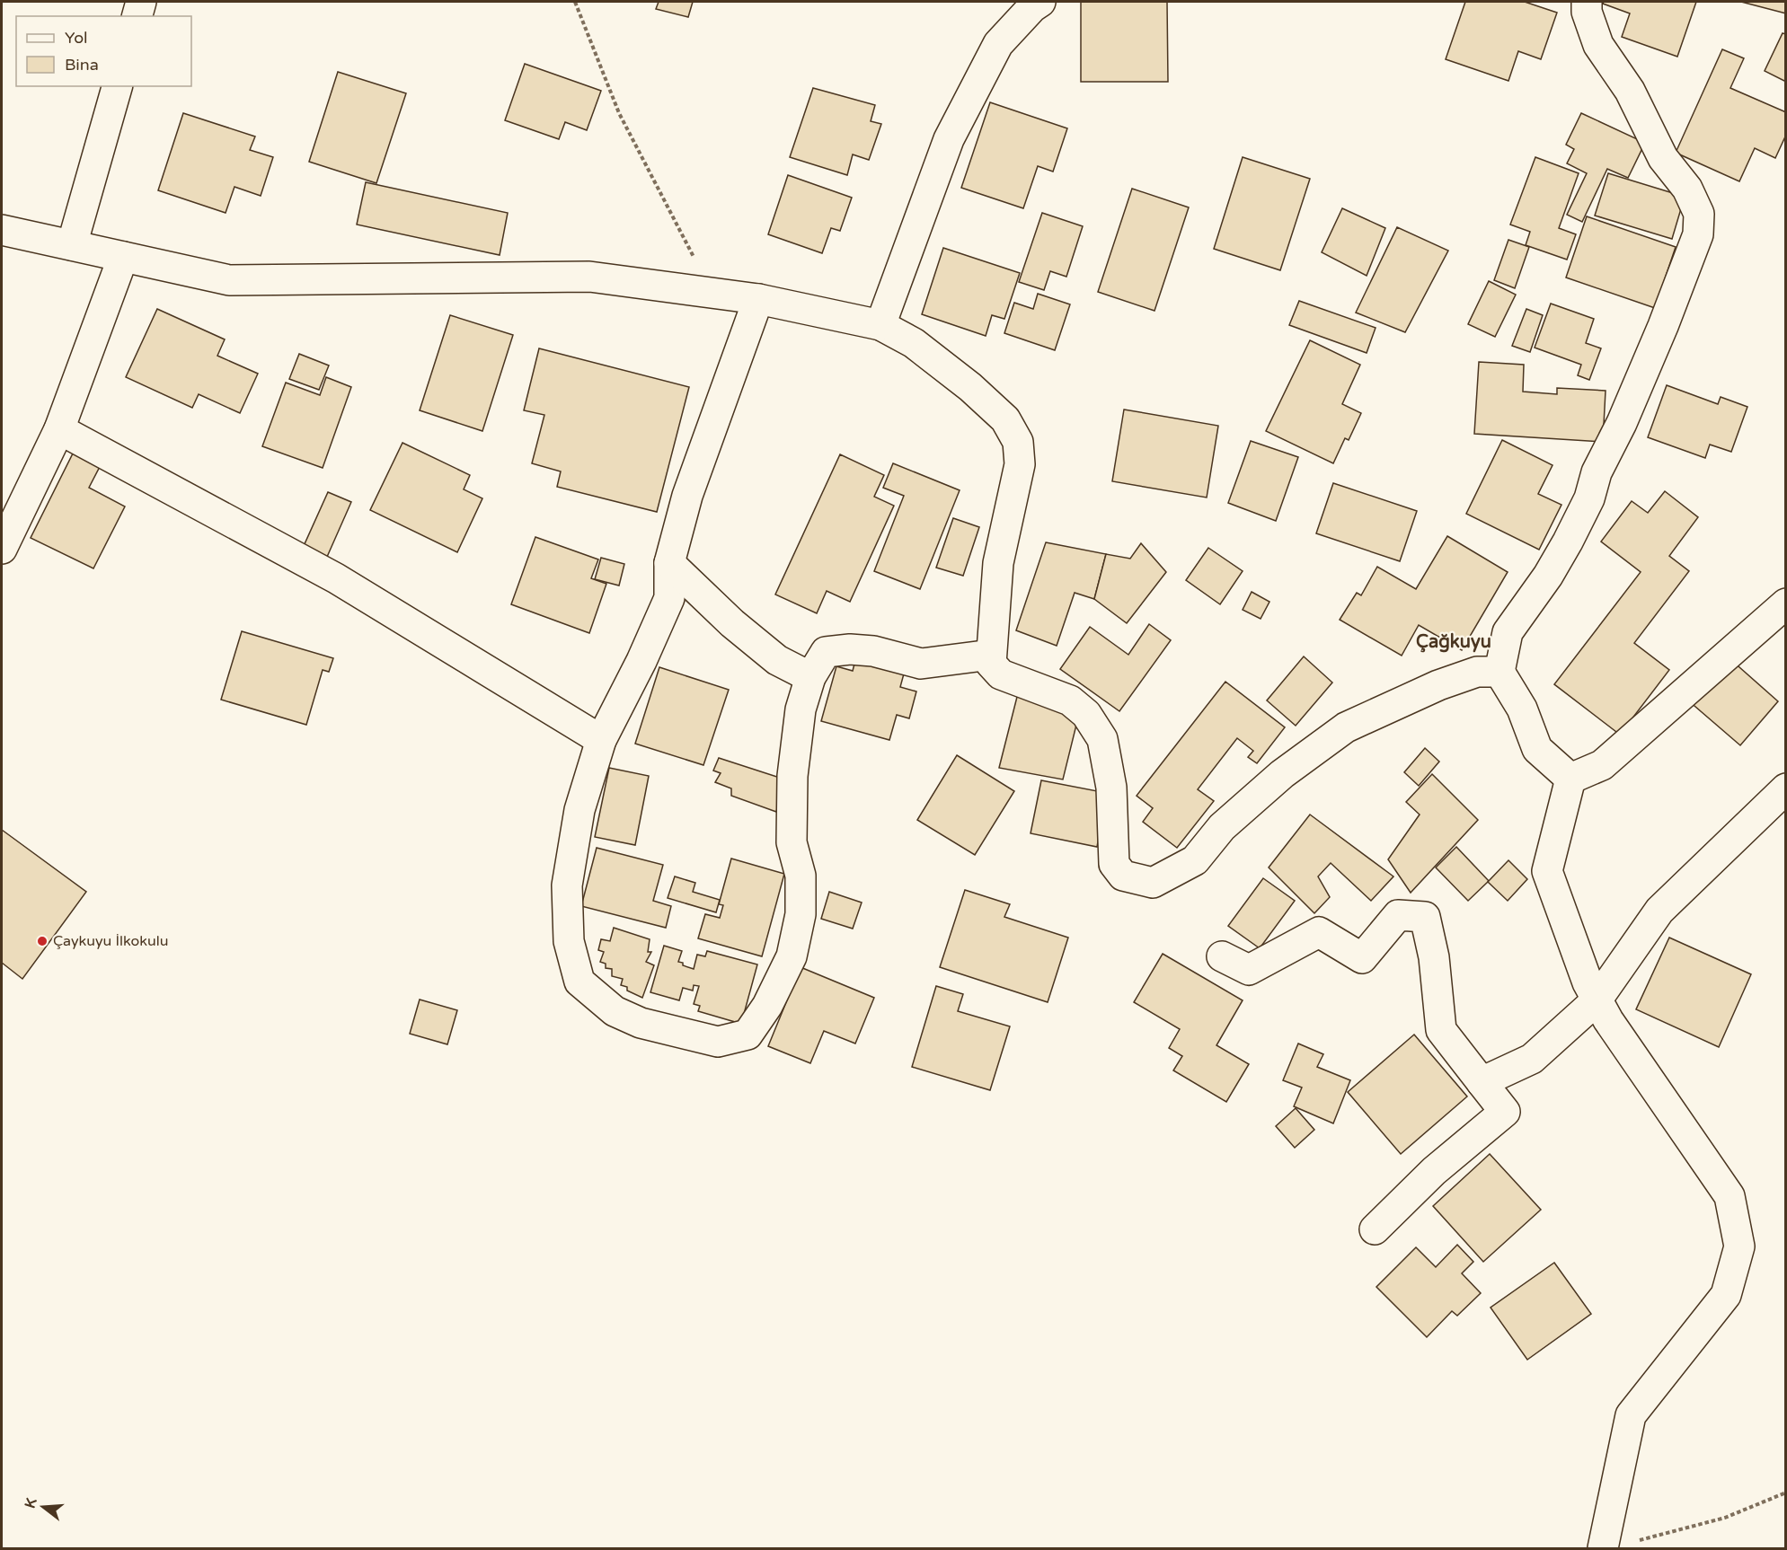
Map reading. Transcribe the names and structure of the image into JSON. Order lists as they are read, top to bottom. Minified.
{"districts":["Çağkuyu"],"places":["Çaykuyu İlkokulu"],"legend":["Yol","Bina"],"north":"left"}
